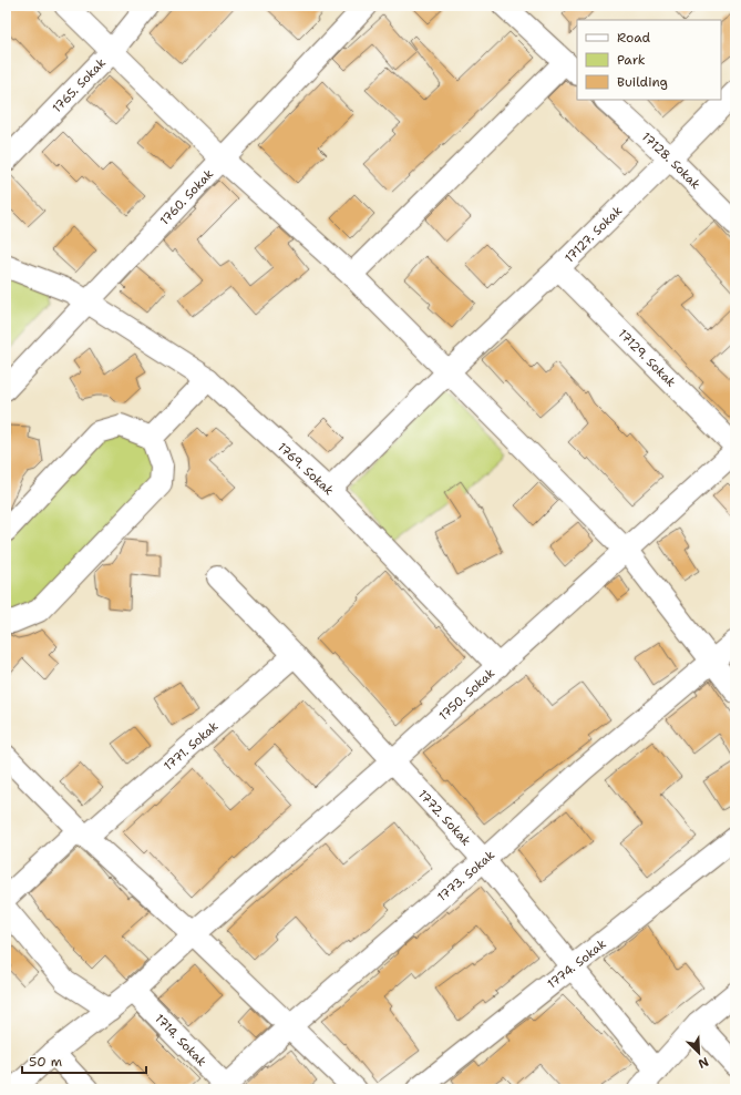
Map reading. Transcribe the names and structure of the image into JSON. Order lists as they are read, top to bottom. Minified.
{"streets":{"street":["1765. Sokak","17128. Sokak","1760. Sokak","17127. Sokak","17129. Sokak","1769. Sokak","1750. Sokak","1771. Sokak","1772. Sokak","1773. Sokak","1774. Sokak","1714. Sokak"]},"crossings":[["17128. Sokak","17127. Sokak"],["1760. Sokak","1769. Sokak"],["17127. Sokak","17129. Sokak"],["17127. Sokak","1769. Sokak"],["1769. Sokak","1750. Sokak"],["1750. Sokak","1772. Sokak"],["1750. Sokak","1714. Sokak"],["1771. Sokak","1772. Sokak"],["1772. Sokak","1773. Sokak"],["1772. Sokak","1774. Sokak"],["1773. Sokak","1714. Sokak"]],"legend":["Road","Park","Building"],"scale_bar":"50 m","north":"bottom right"}
